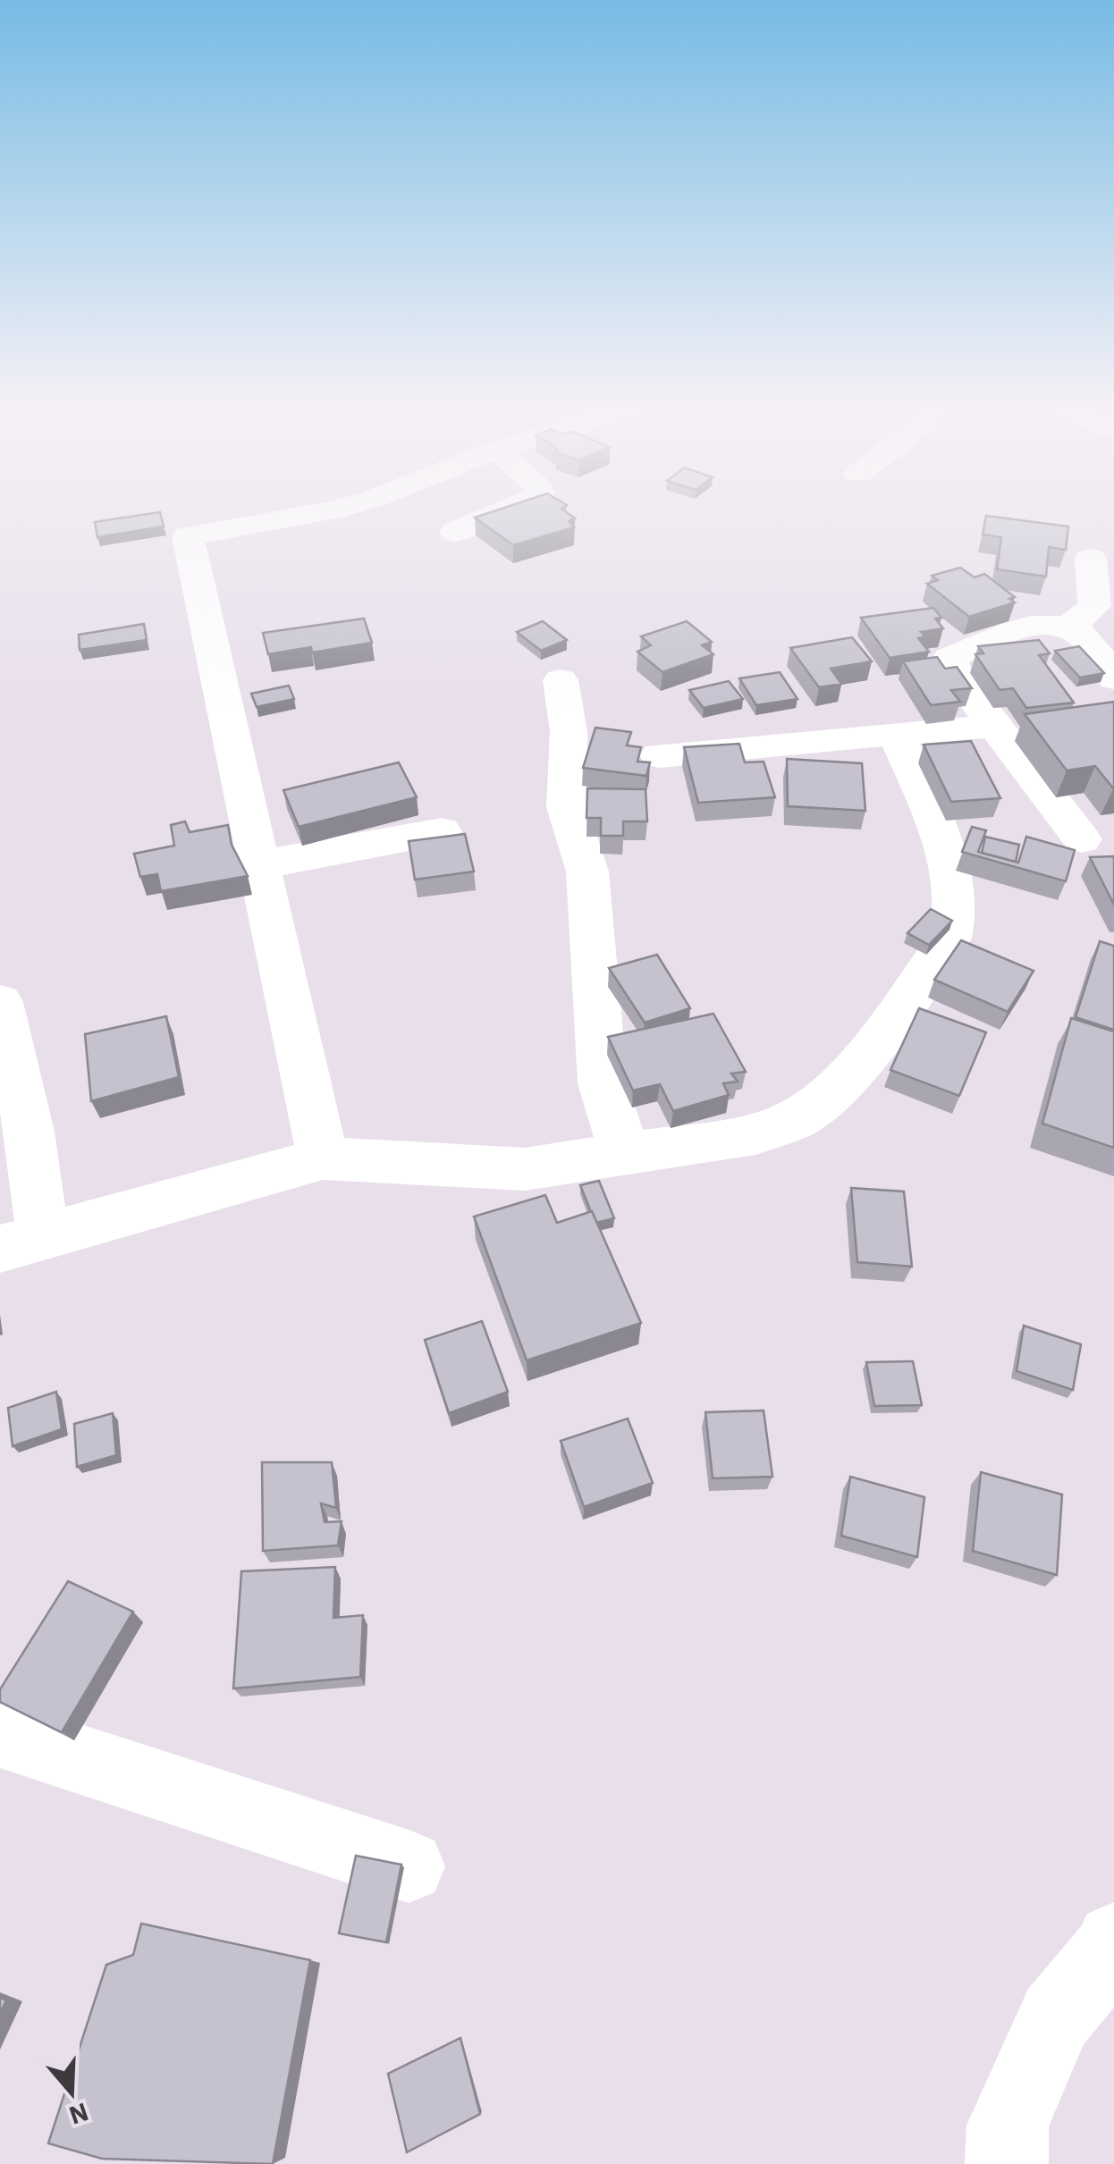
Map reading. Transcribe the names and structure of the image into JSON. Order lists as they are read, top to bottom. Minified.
{"north":"bottom"}
